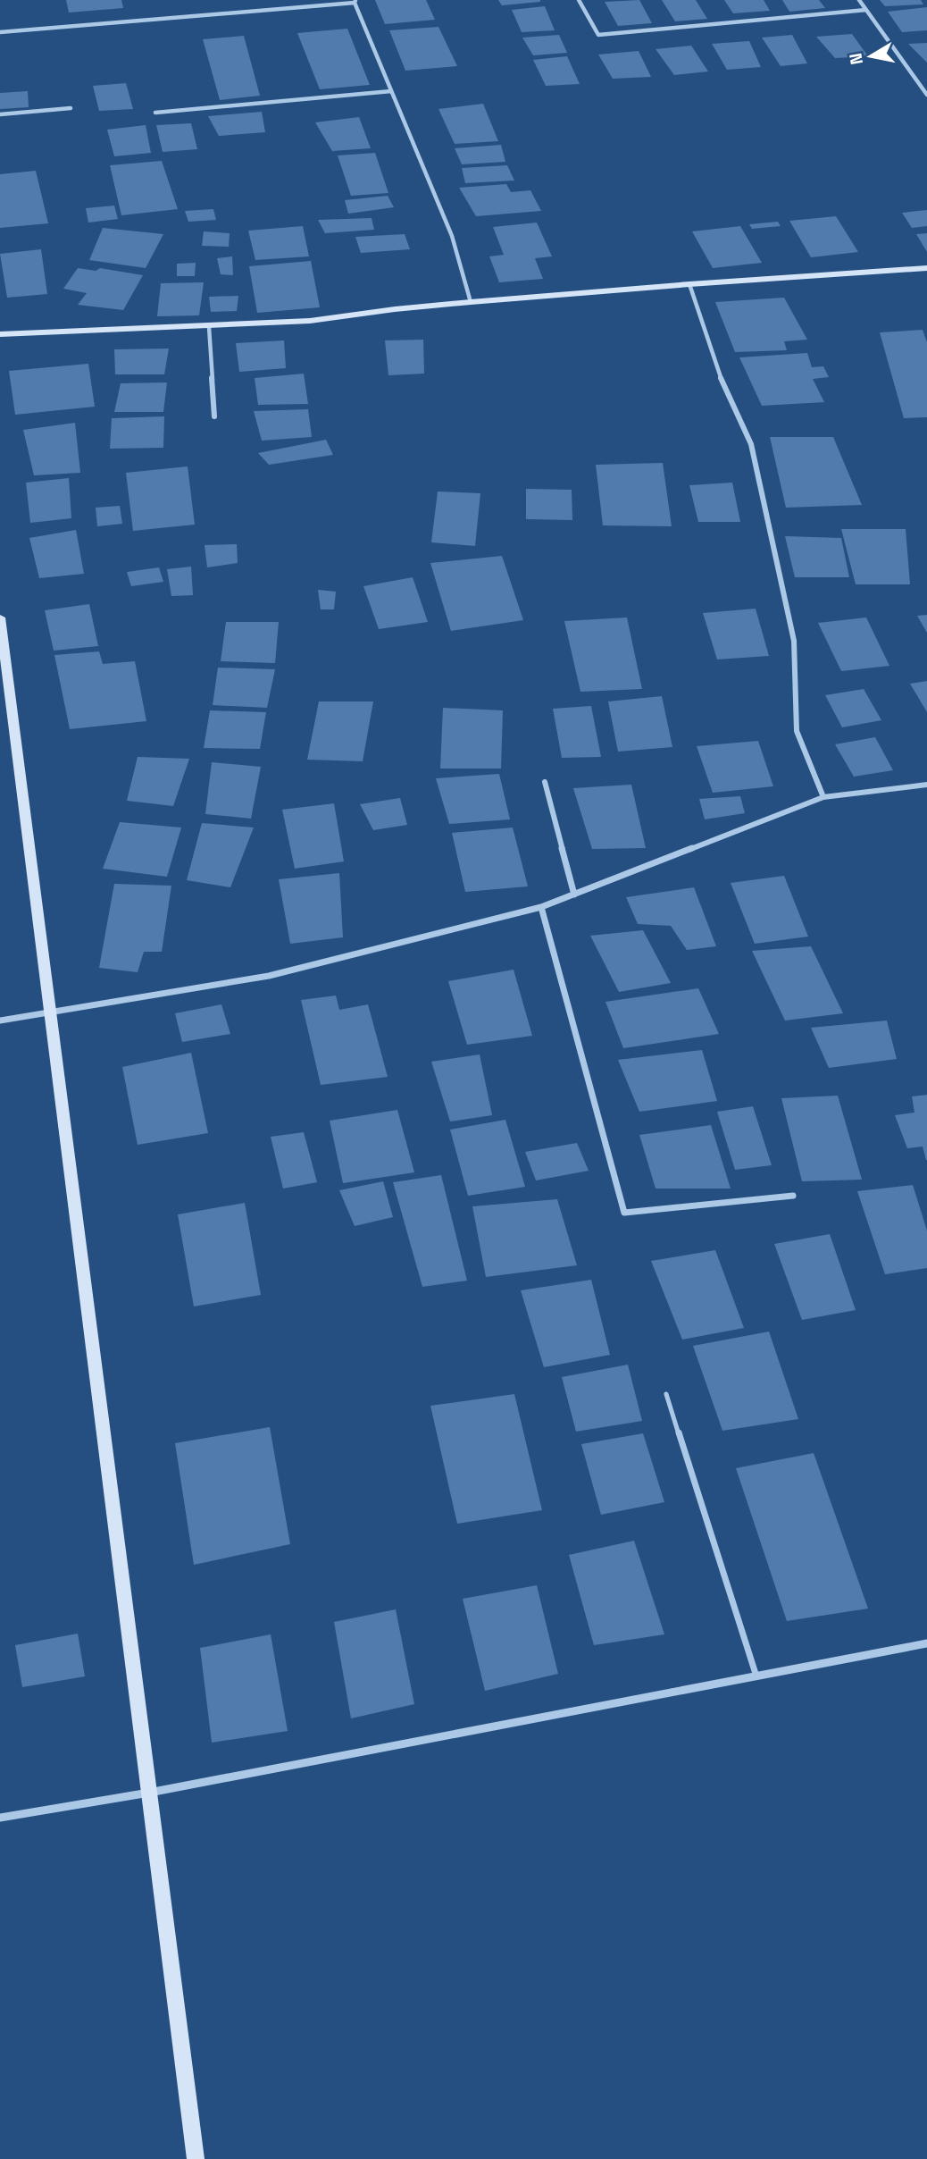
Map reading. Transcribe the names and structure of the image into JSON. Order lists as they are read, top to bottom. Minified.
{"north":"left"}
